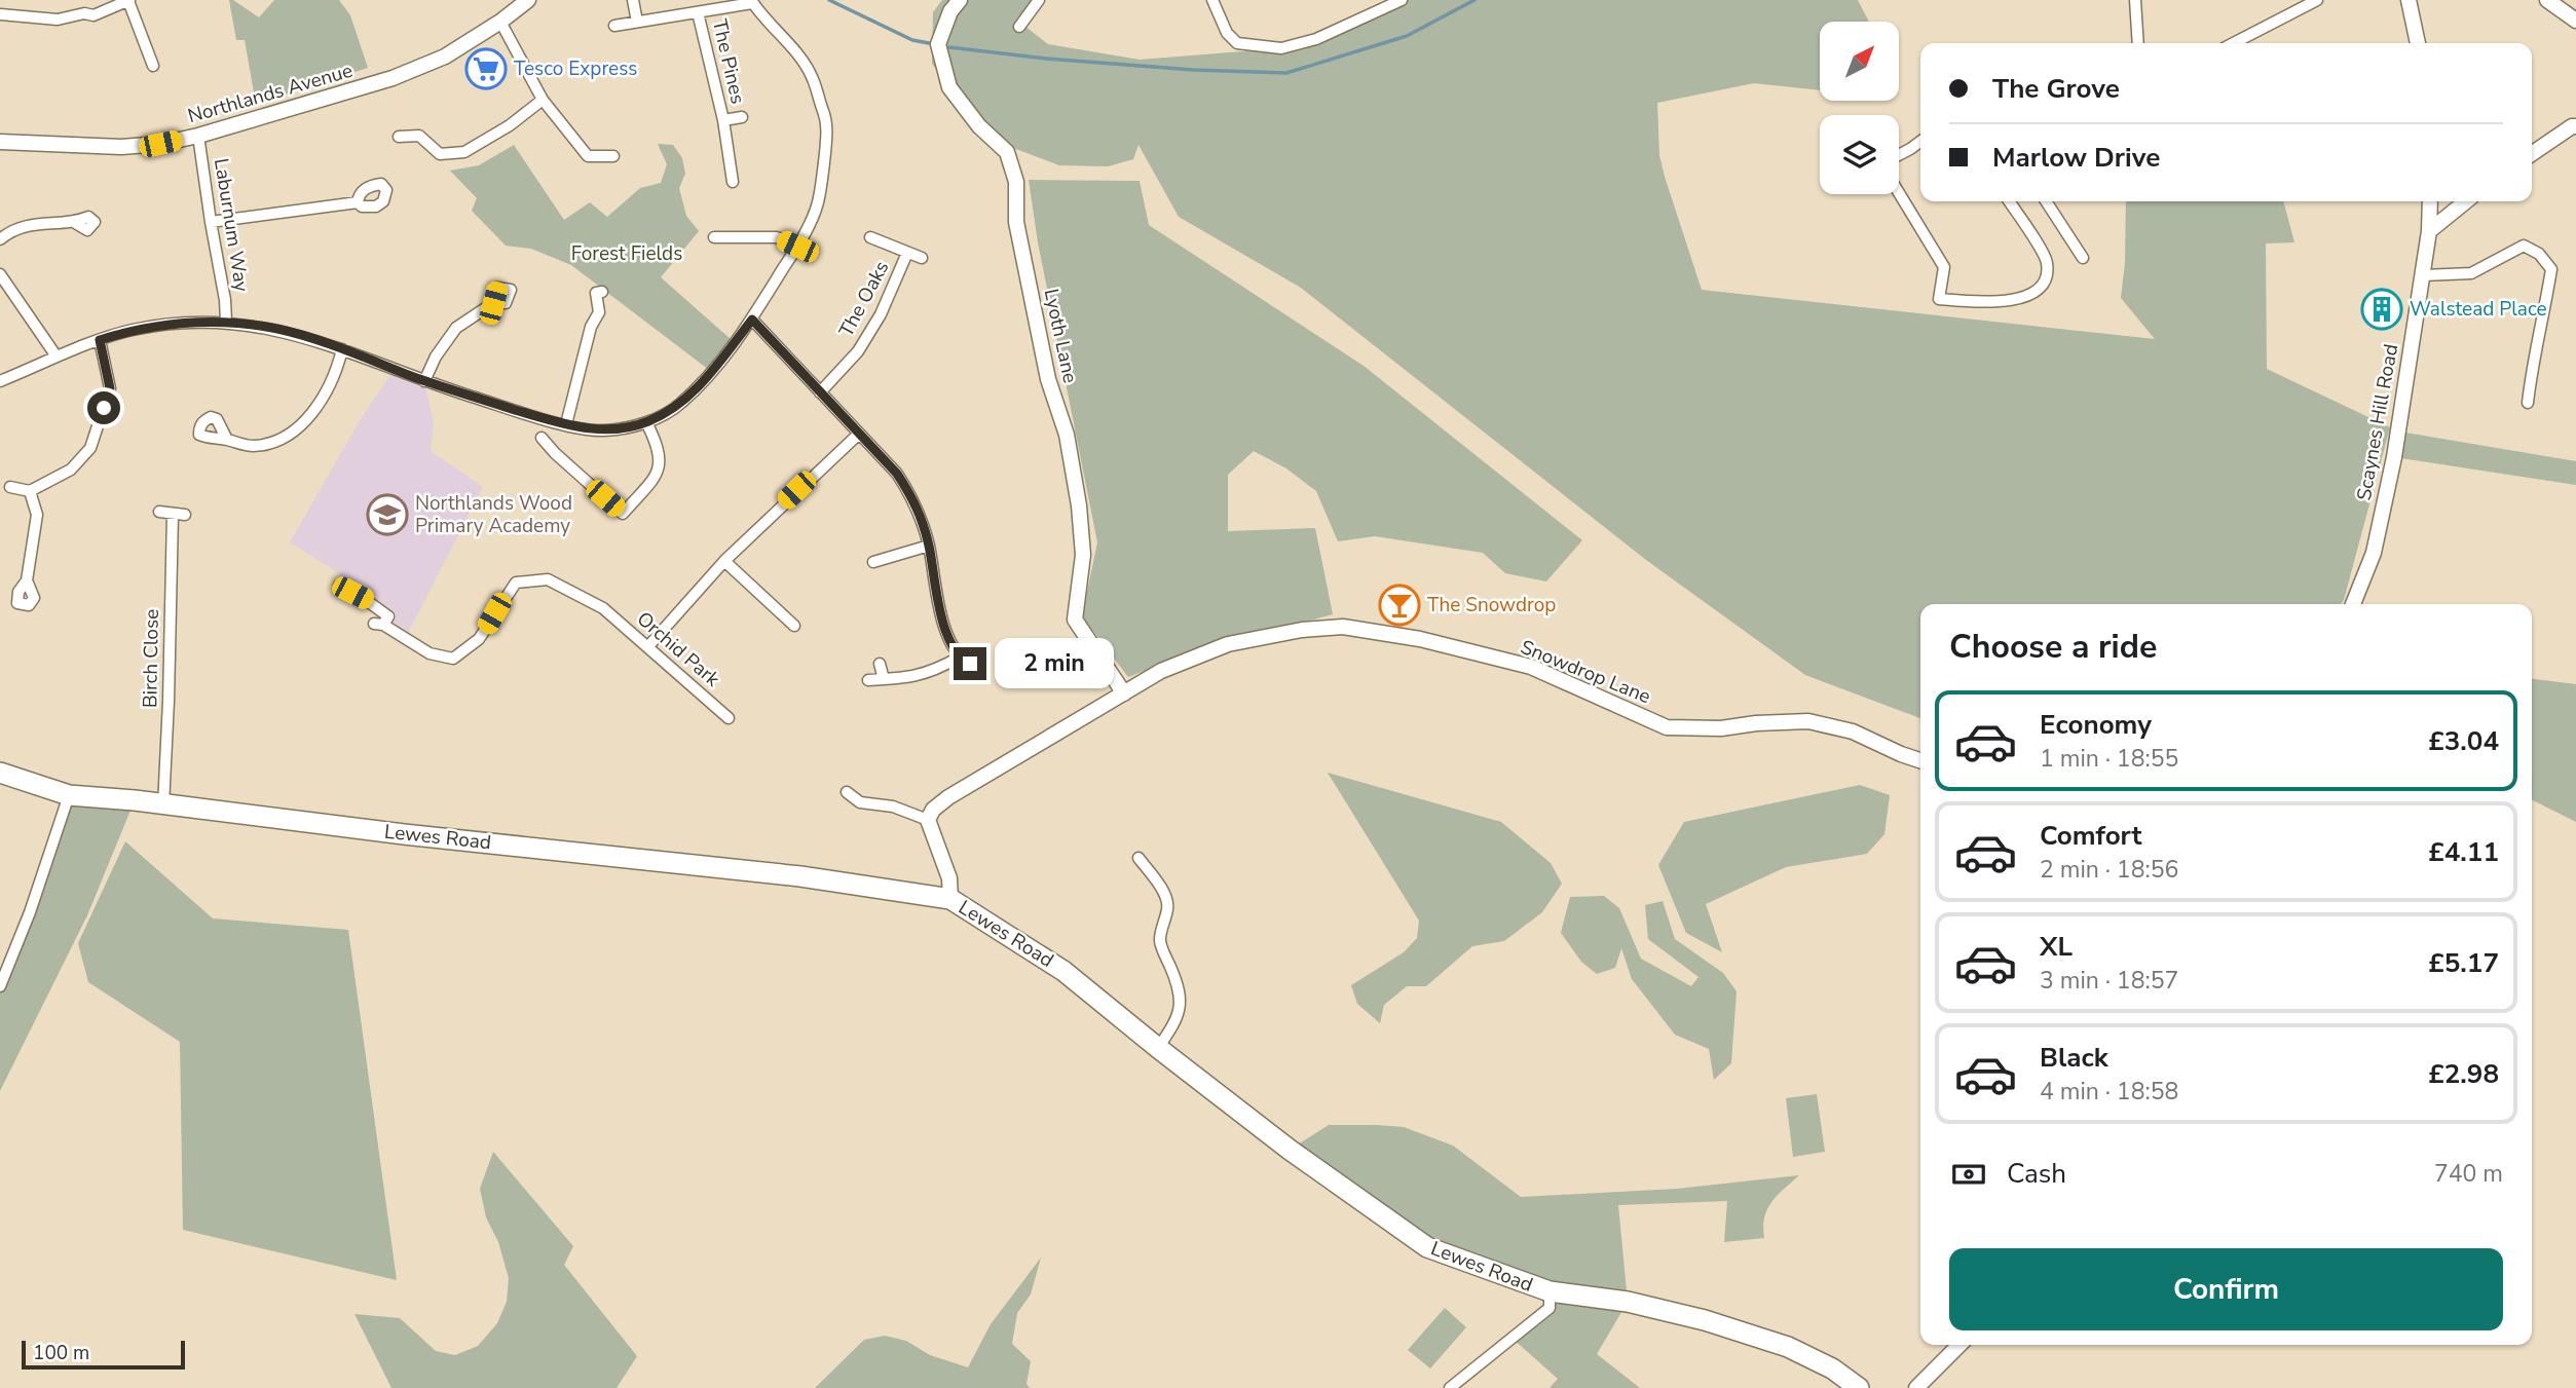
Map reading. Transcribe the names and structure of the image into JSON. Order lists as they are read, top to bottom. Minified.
{"streets":{"highway":["Lewes Road"],"street":["The Pines","Northlands Avenue","Laburnum Way","The Oaks","Lyoth Lane","Scaynes Hill Road","Orchid Park","Birch Close","Snowdrop Lane"]},"crossings":[["Northlands Avenue","Laburnum Way"],["Lyoth Lane","Snowdrop Lane"],["Birch Close","Lewes Road"]],"parks":["Forest Fields"],"places":{"supermarket":["Tesco Express"],"building":["Walstead Place"],"school or university":["Northlands Wood Primary Academy"],"bar":["The Snowdrop"]},"scale_bar":"100 m","north":"top right","page":{"banner":["The Grove","Marlow Drive"],"heading":"Choose a ride","bubble":"2 min","list":[{"name":"Economy","note":"1 min · 18:55","value":"£3.04"},{"name":"Comfort","note":"2 min · 18:56","value":"£4.11"},{"name":"XL","note":"3 min · 18:57","value":"£5.17"},{"name":"Black","note":"4 min · 18:58","value":"£2.98"}],"pay":["Cash","740 m"],"buttons":"Confirm","scale":"100 m"}}
